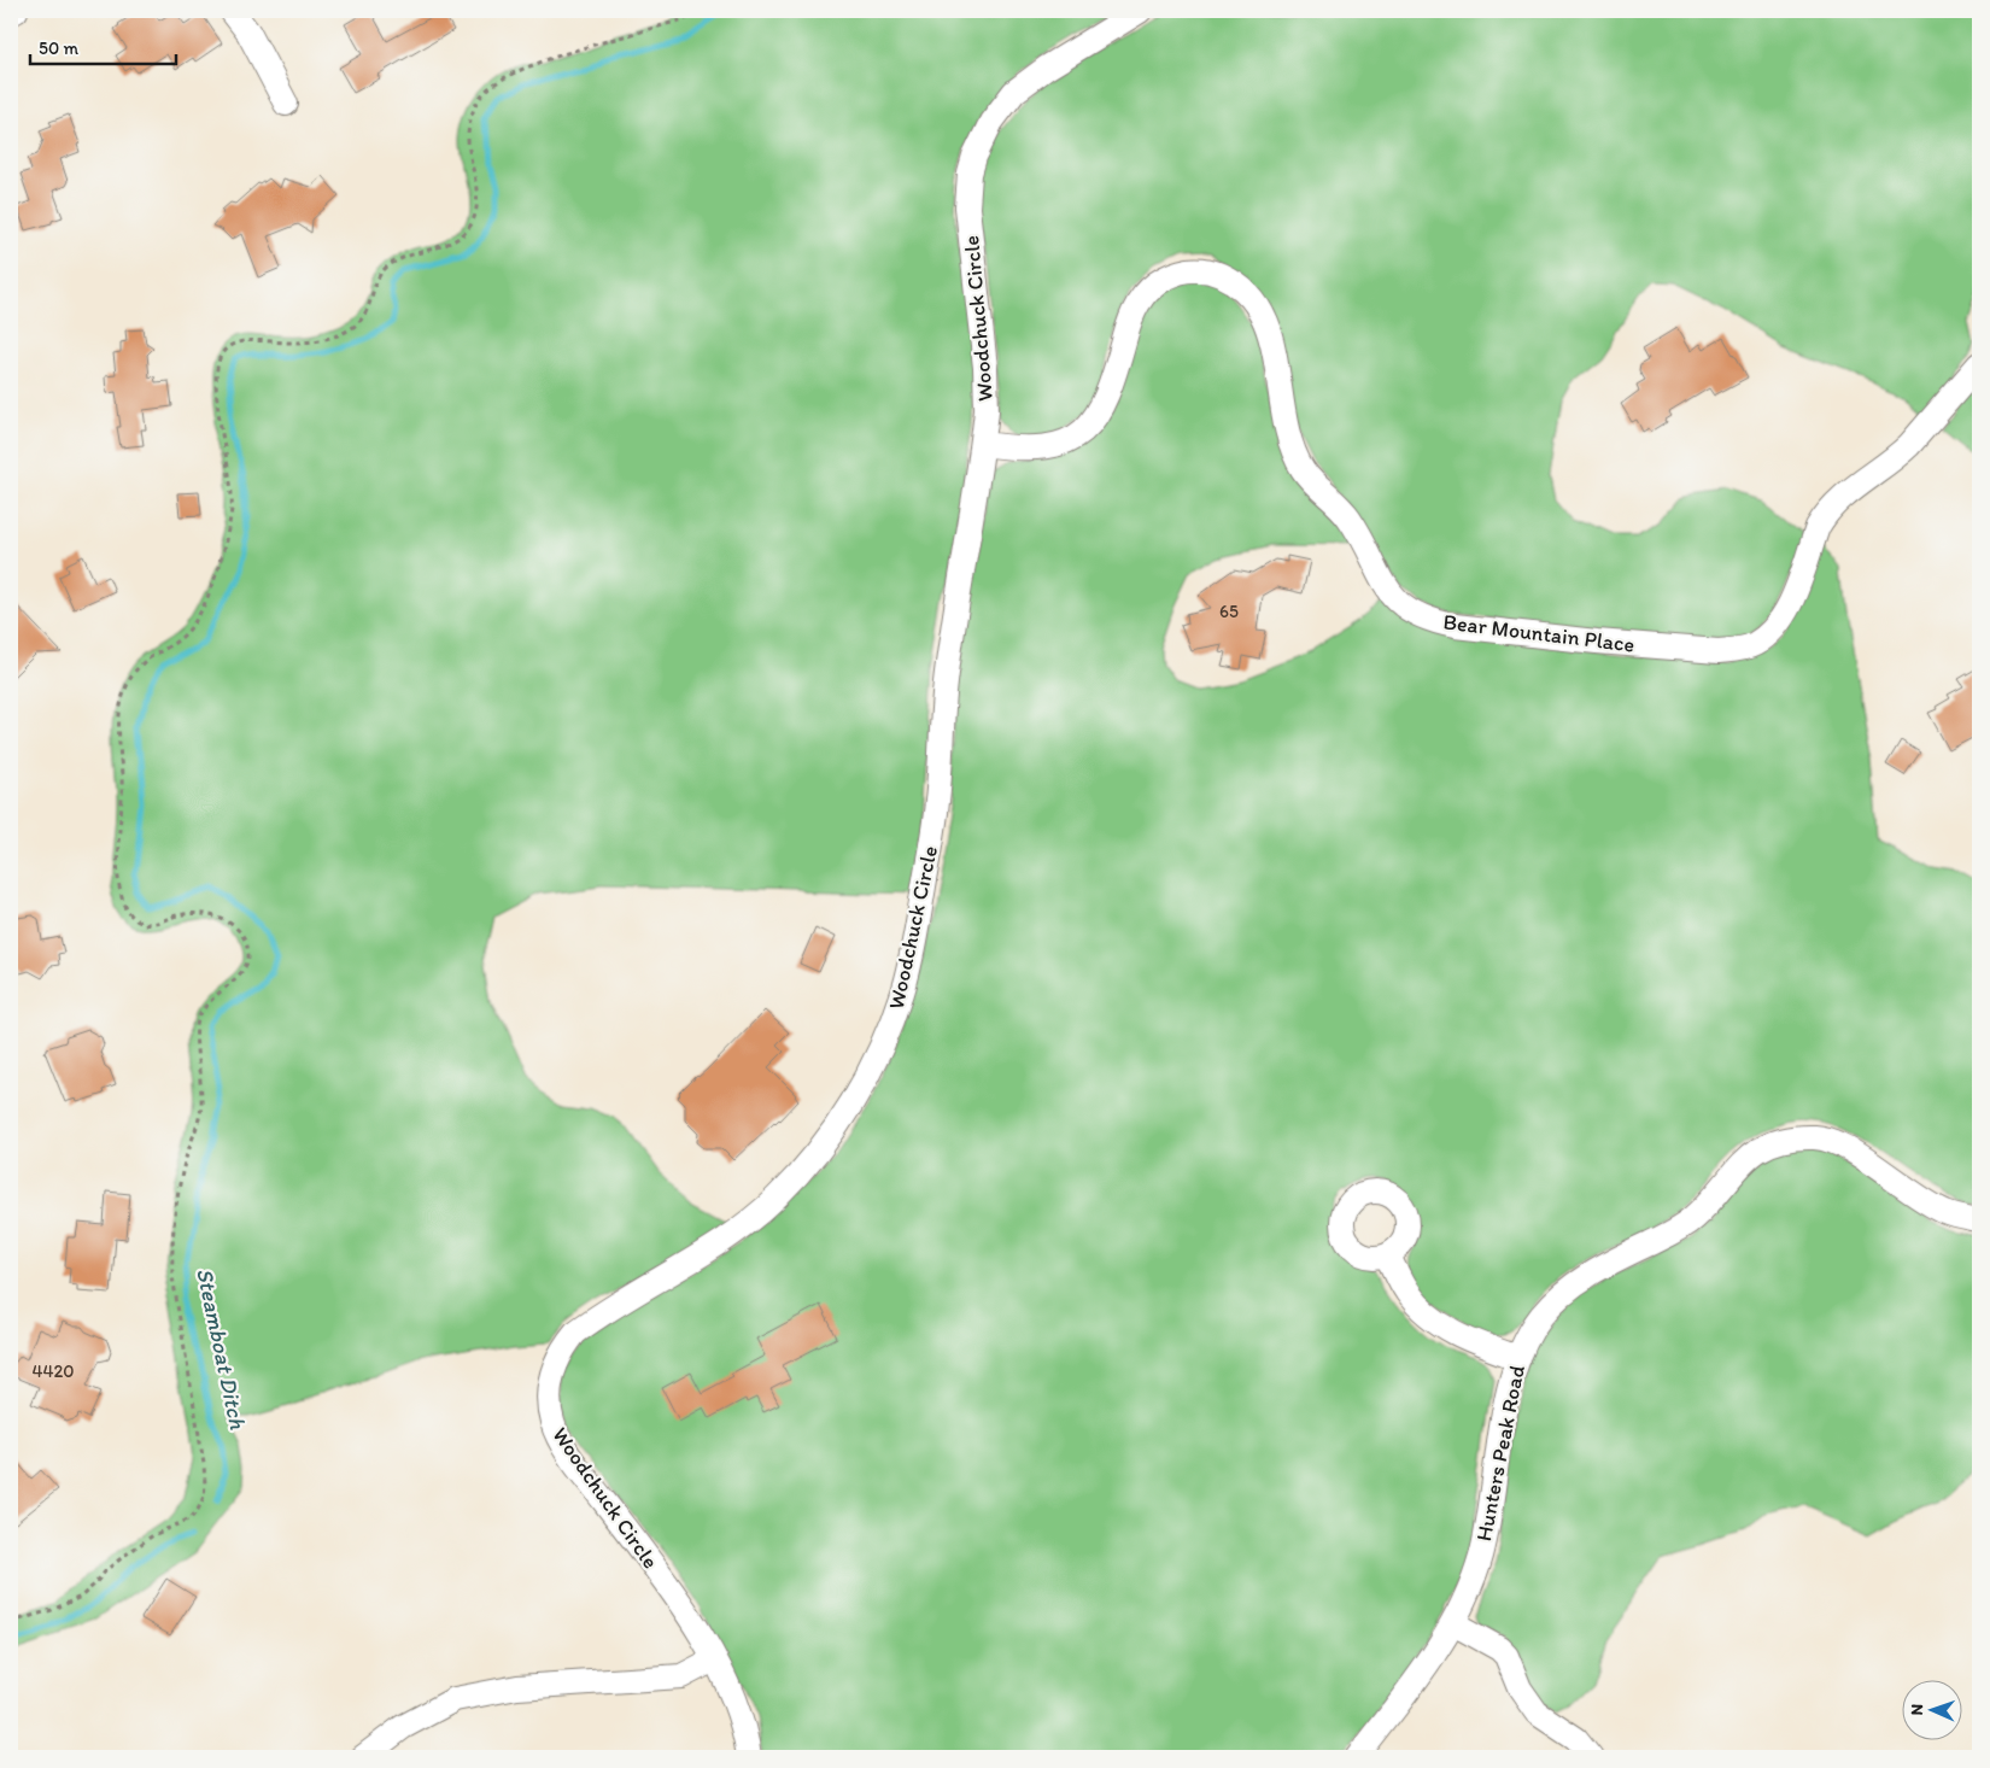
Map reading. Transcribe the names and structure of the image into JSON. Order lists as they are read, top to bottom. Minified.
{"streets":{"street":["Woodchuck Circle","Bear Mountain Place","Hunters Peak Road"]},"crossings":[["Woodchuck Circle","Bear Mountain Place"]],"water":["Steamboat Ditch"],"house_numbers":["65","4420"],"scale_bar":"50 m","north":"left"}
